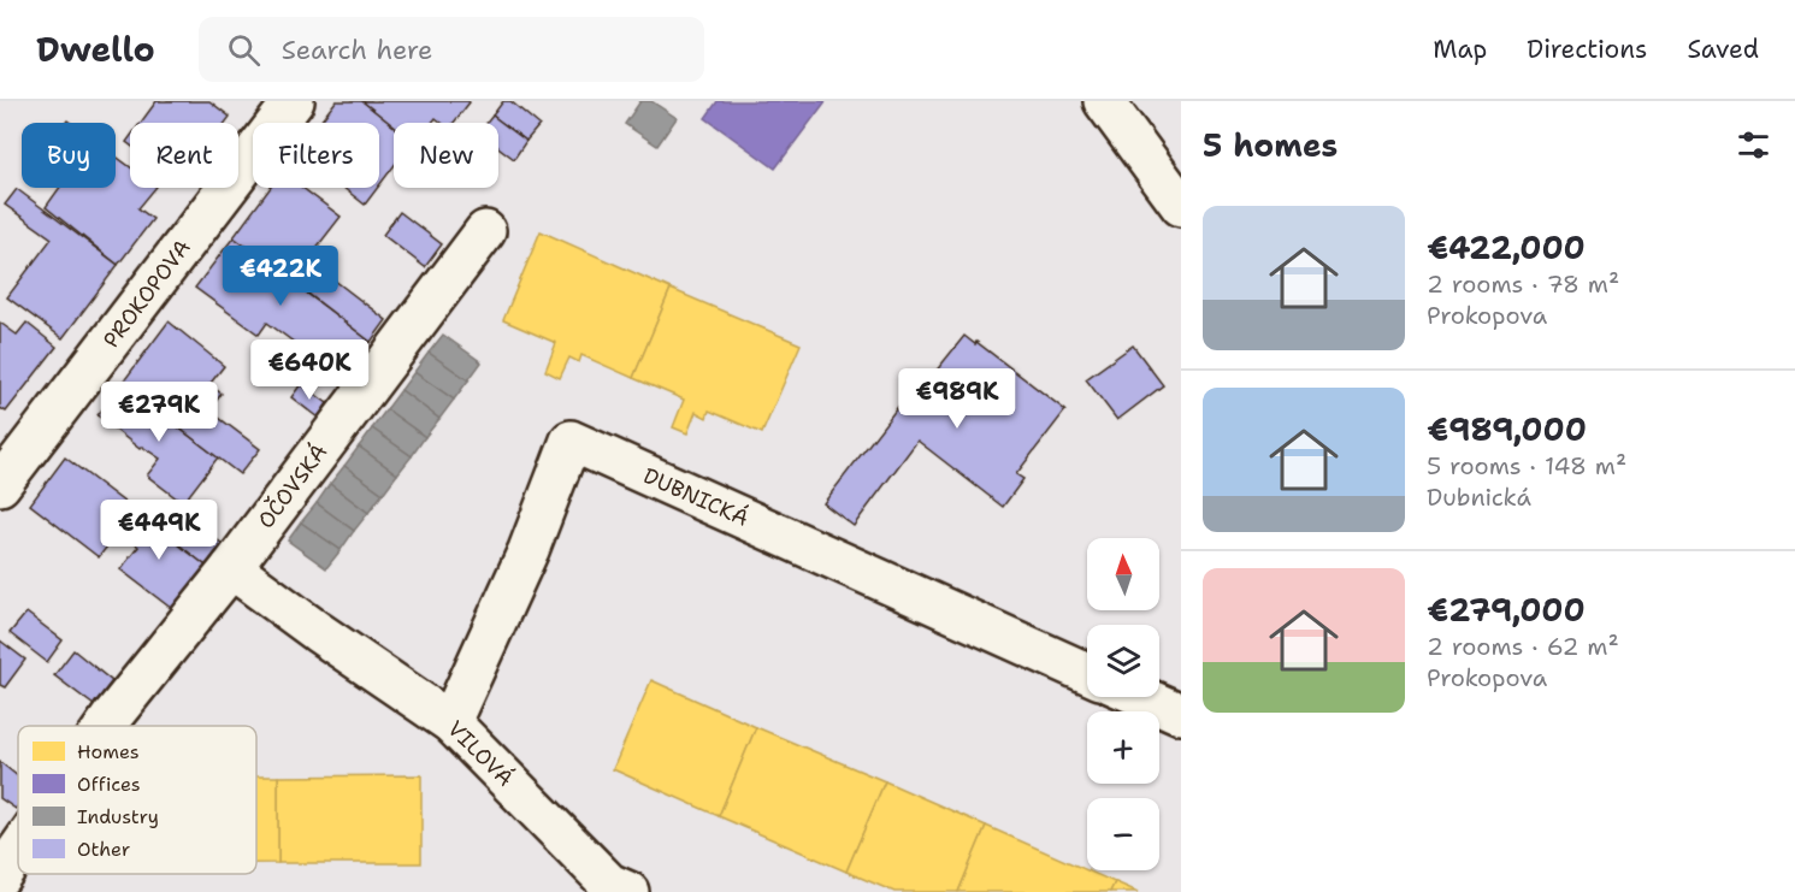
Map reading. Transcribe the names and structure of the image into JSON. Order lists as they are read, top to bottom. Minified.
{"streets":{"street":["PROKOPOVA","OČOVSKÁ","DUBNICKÁ","VILOVÁ"]},"crossings":[["OČOVSKÁ","VILOVÁ"],["DUBNICKÁ","VILOVÁ"]],"legend":["Homes","Offices","Industry","Other"],"north":"top","page":{"header":"Dwello","search":"Search here","nav":["Map","Directions","Saved"],"heading":"5 homes","chip":["Buy","Rent","Filters","New"],"list":[{"name":"€422,000","note":"2 rooms · 78 m² · Prokopova"},{"name":"€989,000","note":"5 rooms · 148 m² · Dubnická"},{"name":"€279,000","note":"2 rooms · 62 m² · Prokopova"}],"price":["€422K","€640K","€989K","€279K","€449K"],"map_buttons":["+","−"]}}
